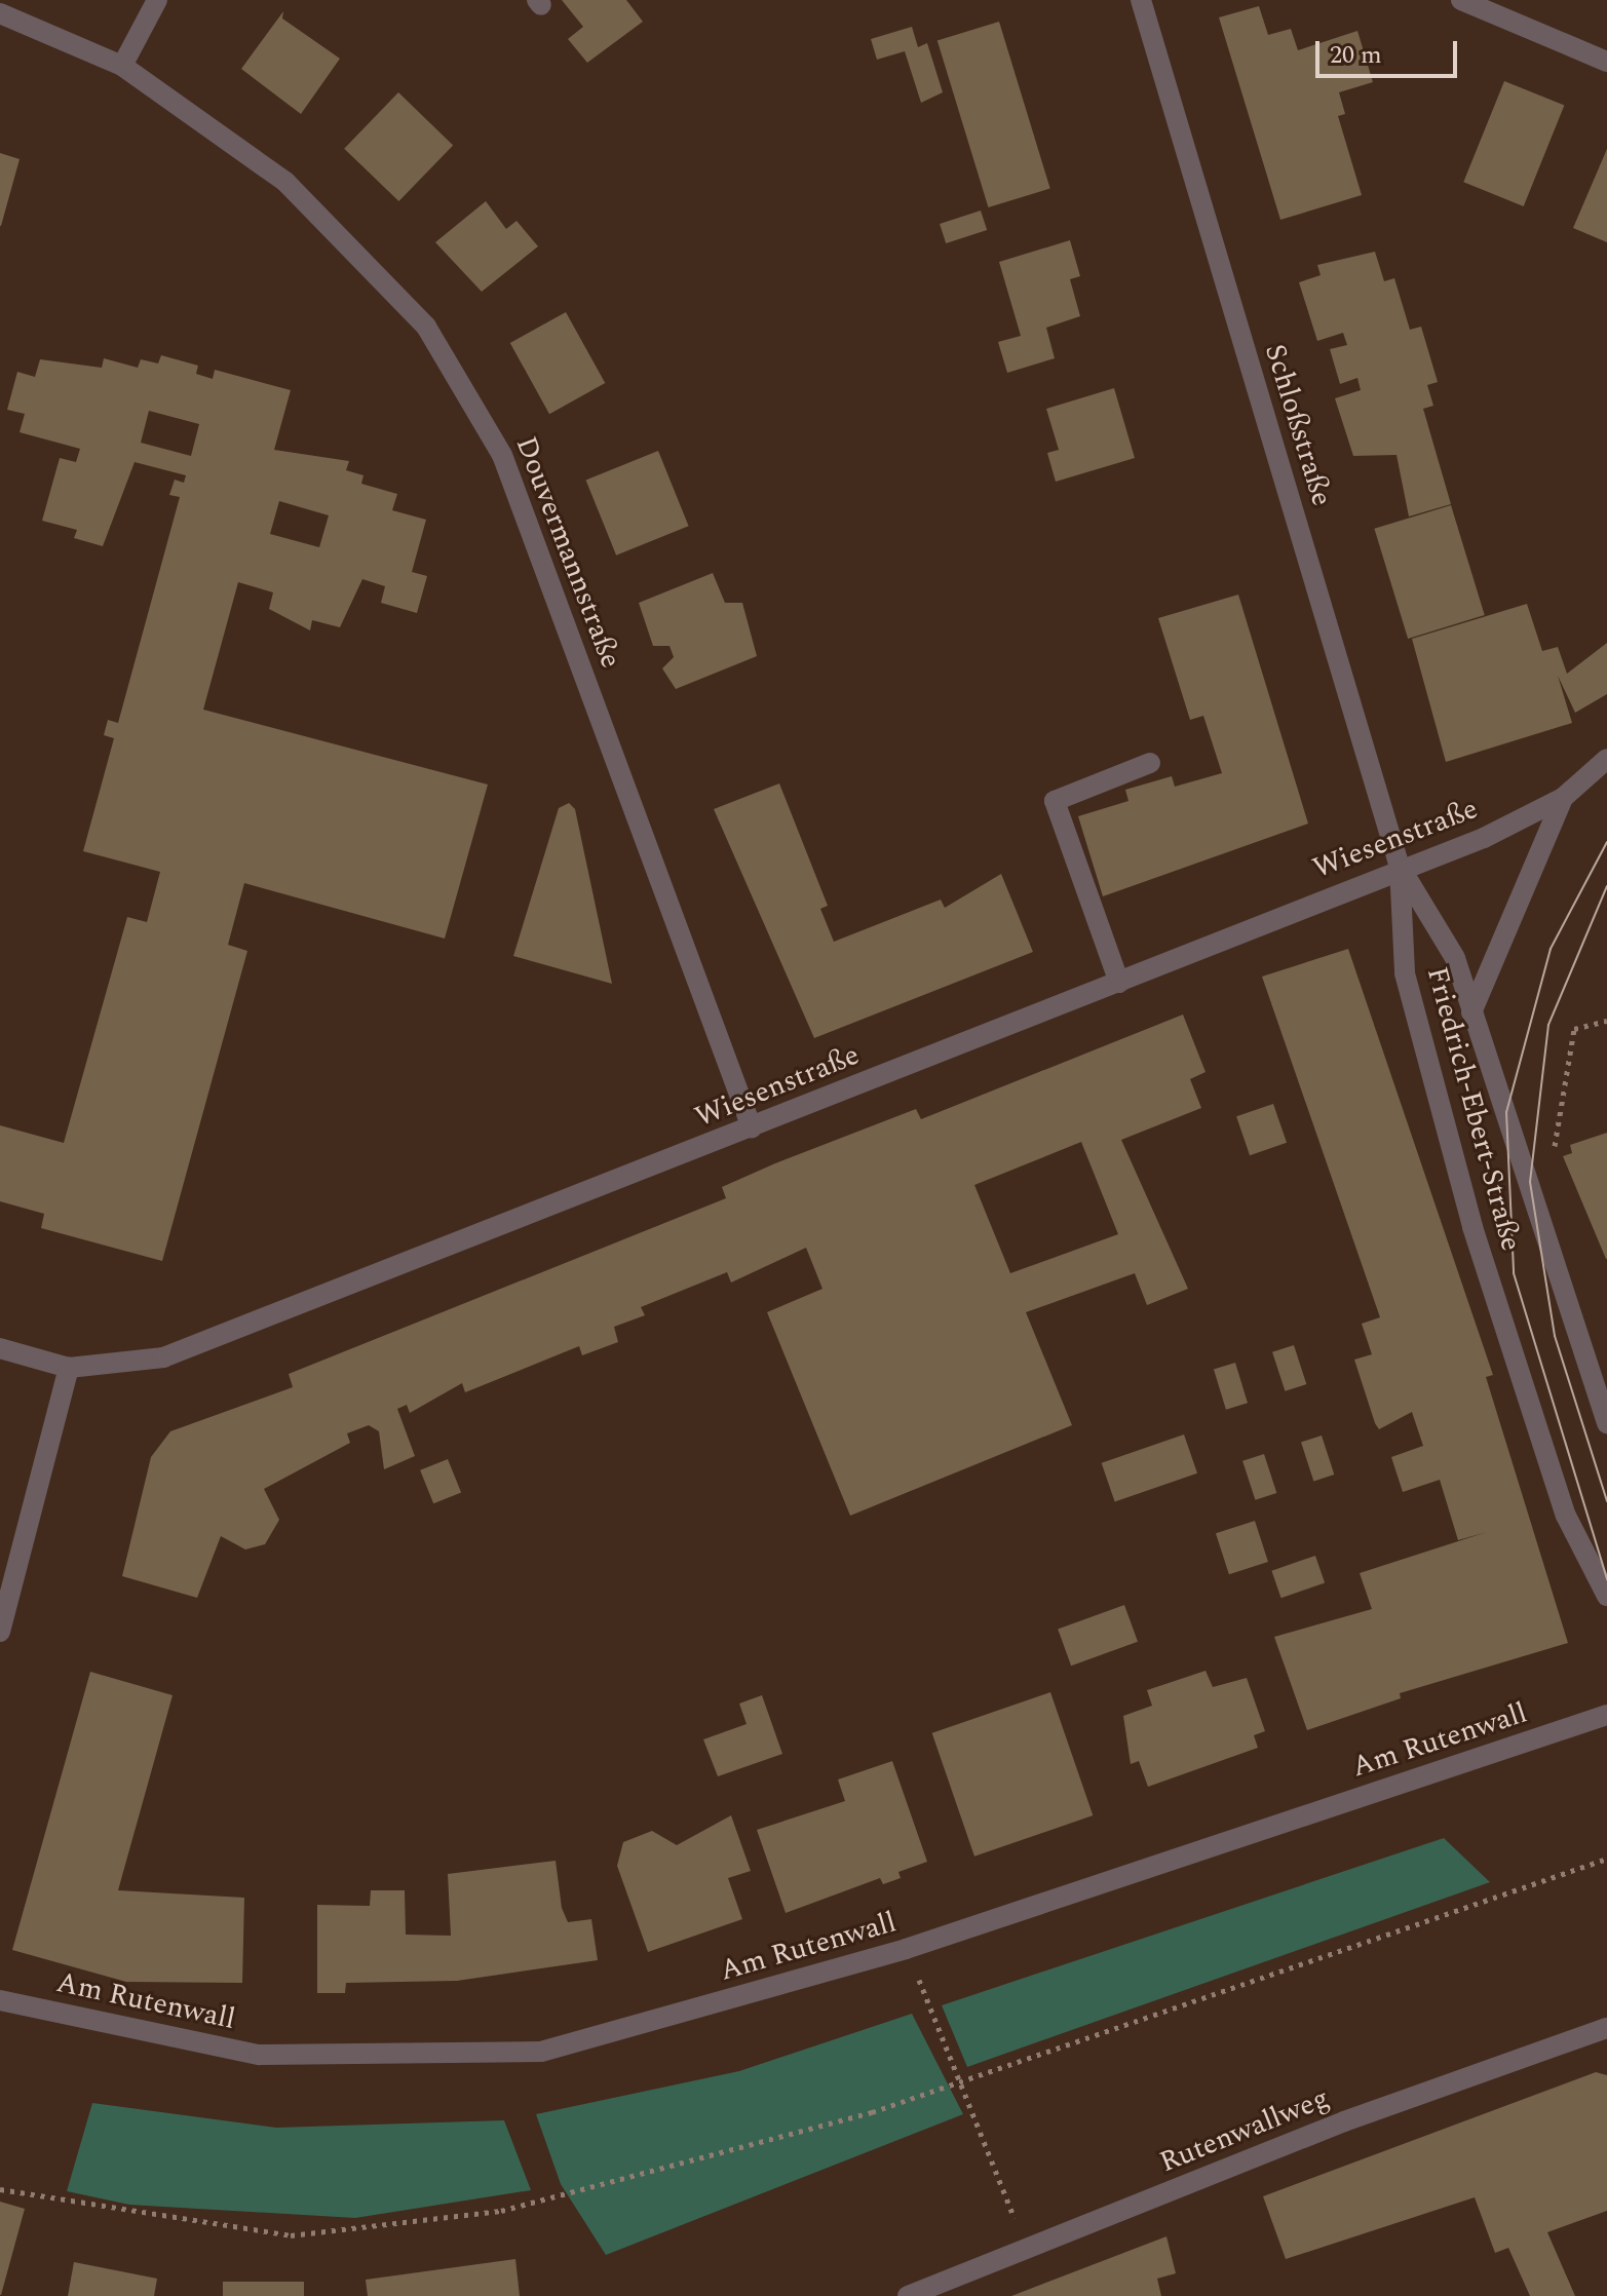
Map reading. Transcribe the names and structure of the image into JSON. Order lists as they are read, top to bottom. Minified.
{"streets":{"street":["Schloßstraße","Douvermannstraße","Wiesenstraße","Friedrich-Ebert-Straße","Am Rutenwall","Rutenwallweg"]},"crossings":[["Schloßstraße","Wiesenstraße"],["Schloßstraße","Friedrich-Ebert-Straße"],["Douvermannstraße","Wiesenstraße"],["Wiesenstraße","Friedrich-Ebert-Straße"]],"scale_bar":"20 m"}
